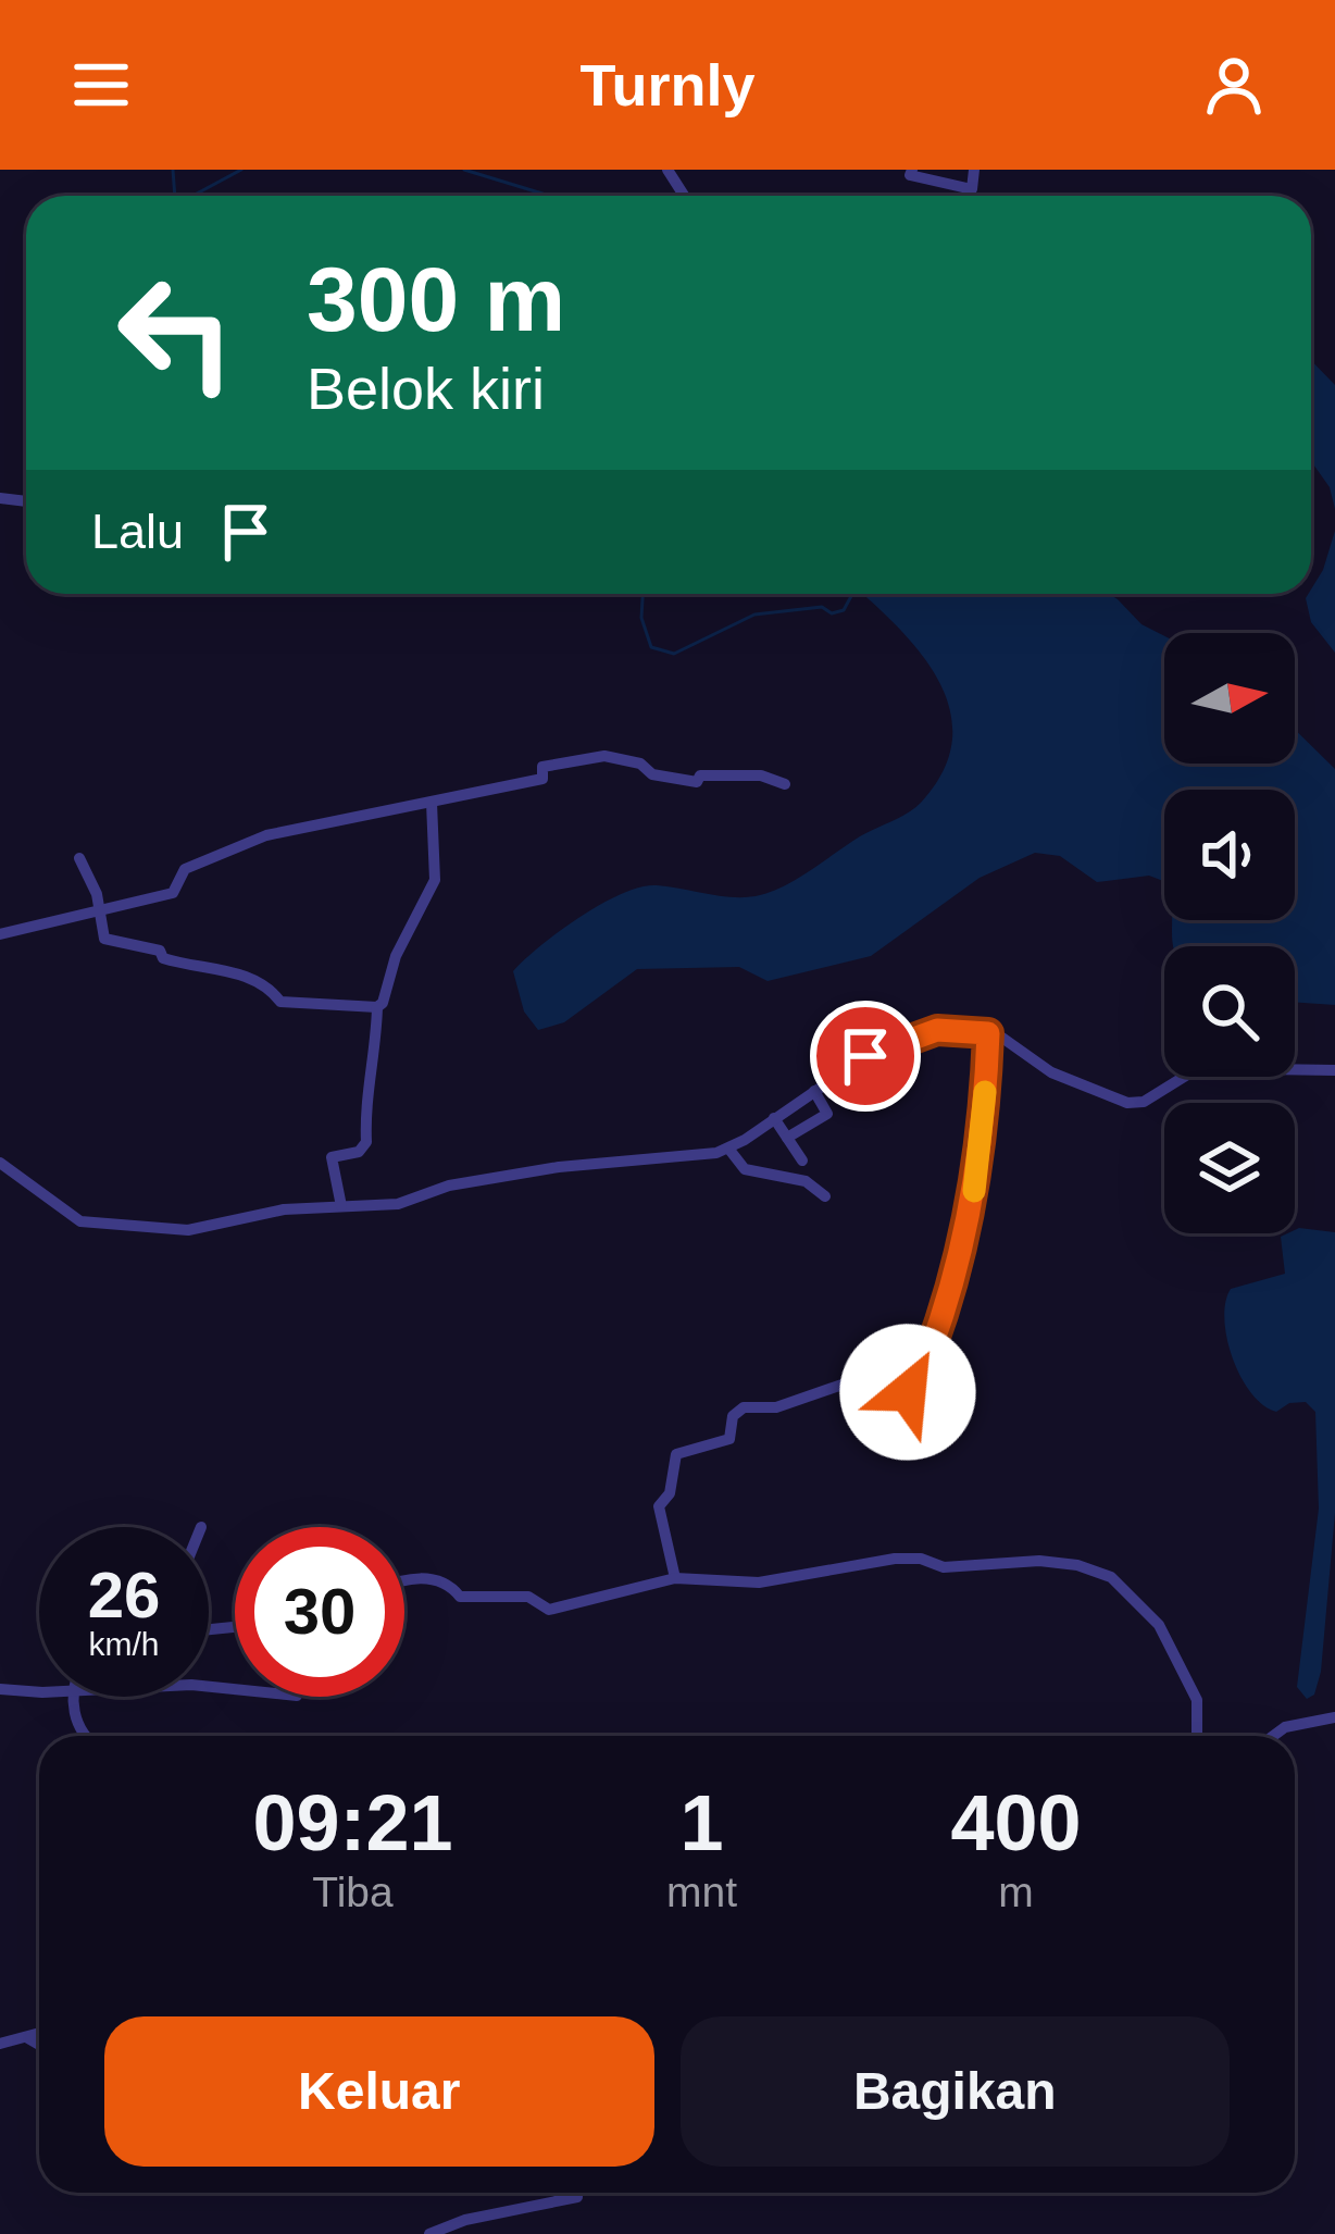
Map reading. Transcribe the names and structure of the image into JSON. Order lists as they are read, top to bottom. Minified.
{"north":"right","page":{"header":"Turnly","turn":["300 m","Belok kiri"],"then":"Lalu","speed":"26 km/h","limit":"30","eta":["09:21","Tiba","1","mnt","400","m"],"buttons":["Keluar","Bagikan"]}}
